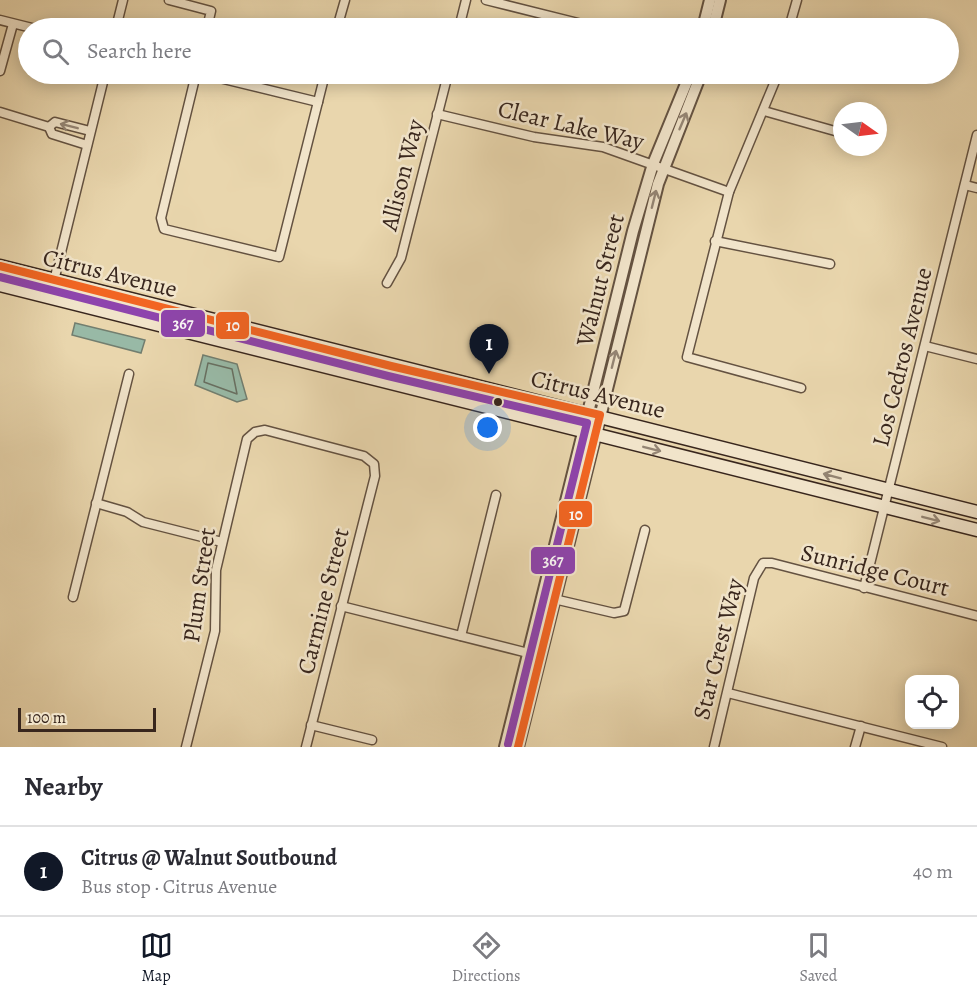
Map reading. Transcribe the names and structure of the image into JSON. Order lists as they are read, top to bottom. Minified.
{"streets":{"main road":["Citrus Avenue"],"street":["Clear Lake Way","Allison Way","Walnut Street","Los Cedros Avenue","Sunridge Court","Plum Street","Carmine Street","Star Crest Way"]},"crossings":[["Clear Lake Way","Allison Way"],["Clear Lake Way","Walnut Street"],["Citrus Avenue","Walnut Street"],["Citrus Avenue","Los Cedros Avenue"],["Los Cedros Avenue","Sunridge Court"],["Sunridge Court","Star Crest Way"],["Plum Street","Carmine Street"]],"lines":["transit line 10","transit line 367"],"scale_bar":"100 m","north":"right","page":{"search":"Search here","pins":"1","scale":"100 m","heading":"Nearby","list":[{"mark":"1","name":"Citrus @ Walnut Soutbound","note":"Bus stop · Citrus Avenue","value":"40 m"}],"nav":["Map","Directions","Saved"]}}
